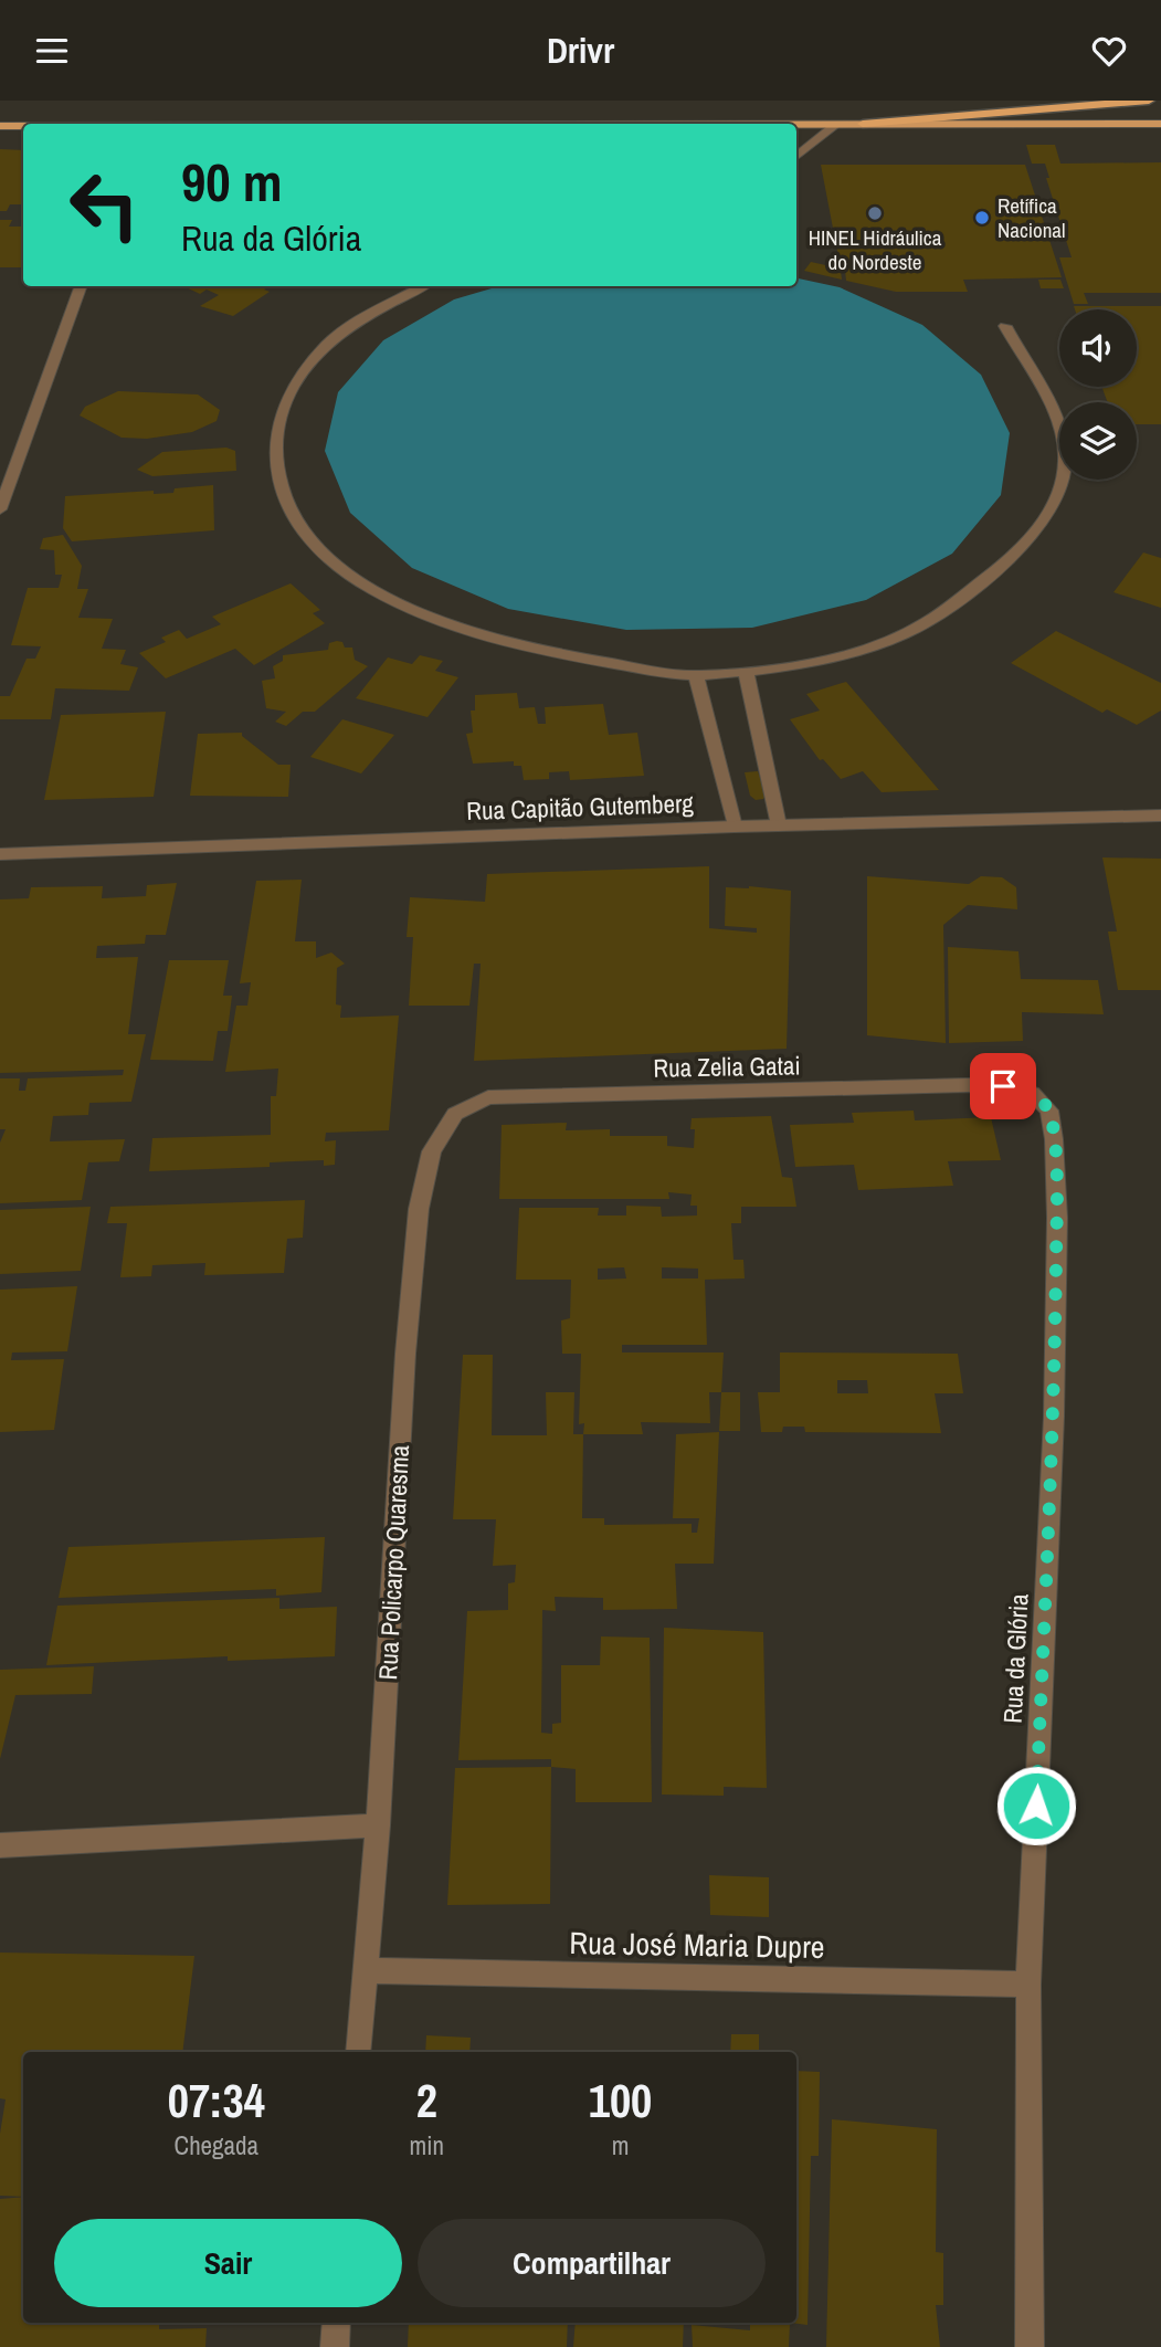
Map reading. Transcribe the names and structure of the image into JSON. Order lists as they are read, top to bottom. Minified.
{"streets":{"street":["Rua Capitão Gutemberg","Rua Zelia Gatai","Rua Policarpo Quaresma","Rua da Glória","Rua José Maria Dupre"]},"crossings":[["Rua Zelia Gatai","Rua Policarpo Quaresma"],["Rua Zelia Gatai","Rua da Glória"],["Rua Policarpo Quaresma","Rua José Maria Dupre"],["Rua da Glória","Rua José Maria Dupre"]],"places":["HINEL Hidráulica do Nordeste","Retífica Nacional"],"page":{"header":"Drivr","turn":["90 m","Rua da Glória"],"eta":["07:34","Chegada","2","min","100","m"],"buttons":["Sair","Compartilhar"]}}
